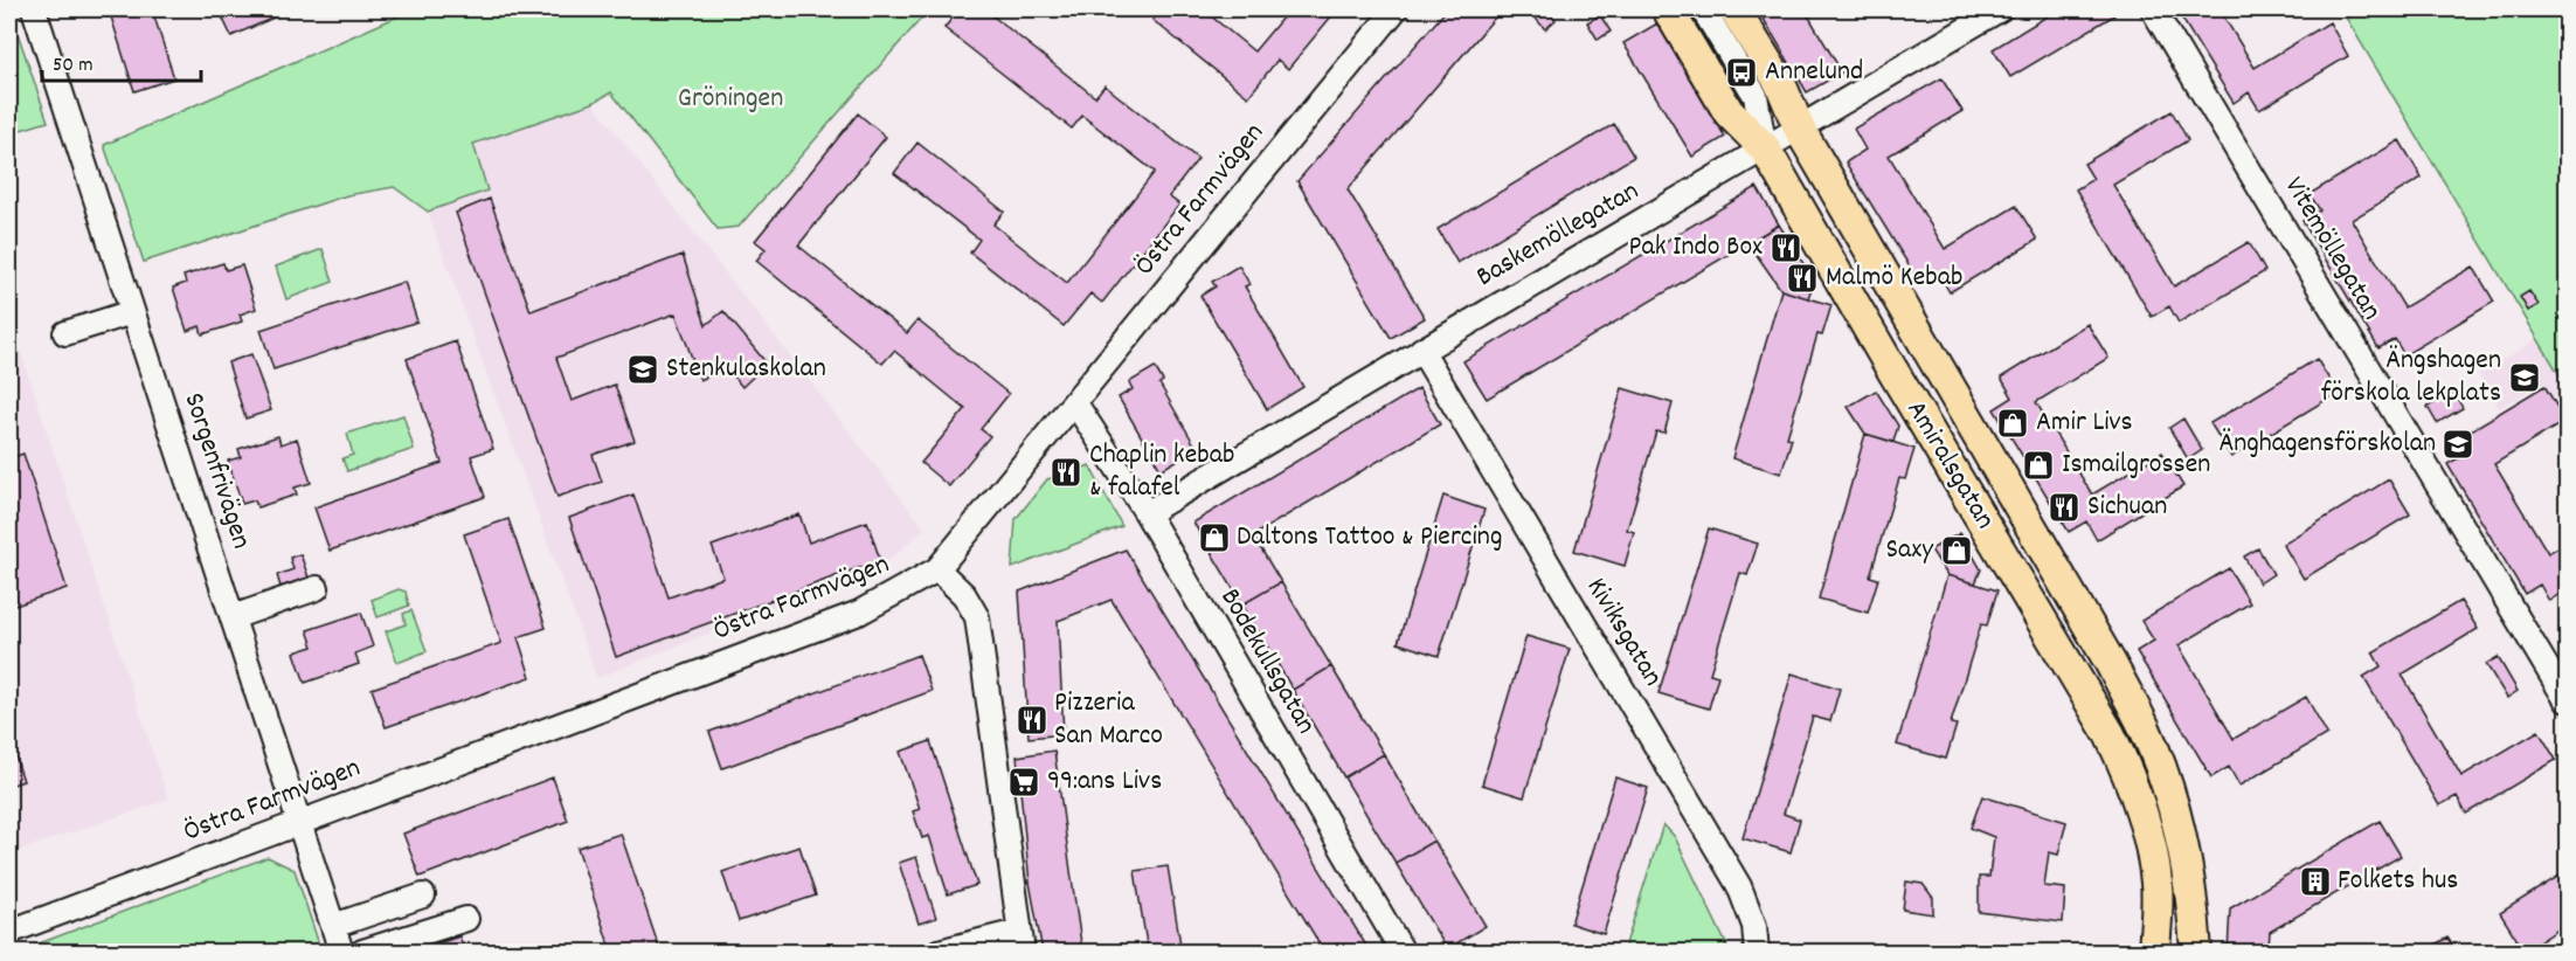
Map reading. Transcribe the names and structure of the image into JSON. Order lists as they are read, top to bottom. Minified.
{"streets":{"main road":["Amiralsgatan"],"street":["Östra Farmvägen","Baskemöllegatan","Vitemöllegatan","Sorgenfrivägen","Kiviksgatan","Bodekullsgatan"]},"crossings":[["Östra Farmvägen","Sorgenfrivägen"],["Östra Farmvägen","Bodekullsgatan"],["Baskemöllegatan","Amiralsgatan"],["Baskemöllegatan","Kiviksgatan"],["Baskemöllegatan","Bodekullsgatan"]],"parks":["Gröningen"],"places":{"bus stop":["Annelund"],"restaurant":["Pak Indo Box","Malmö Kebab","Chaplin kebab & falafel","Sichuan","Pizzeria San Marco"],"school or university":["Stenkulaskolan","Ängshagen förskola lekplats","Änghagensförskolan"],"shop":["Amir Livs","Ismailgrossen","Daltons Tattoo & Piercing","Saxy"],"supermarket":["99:ans Livs"],"building":["Folkets hus"]},"scale_bar":"50 m"}
